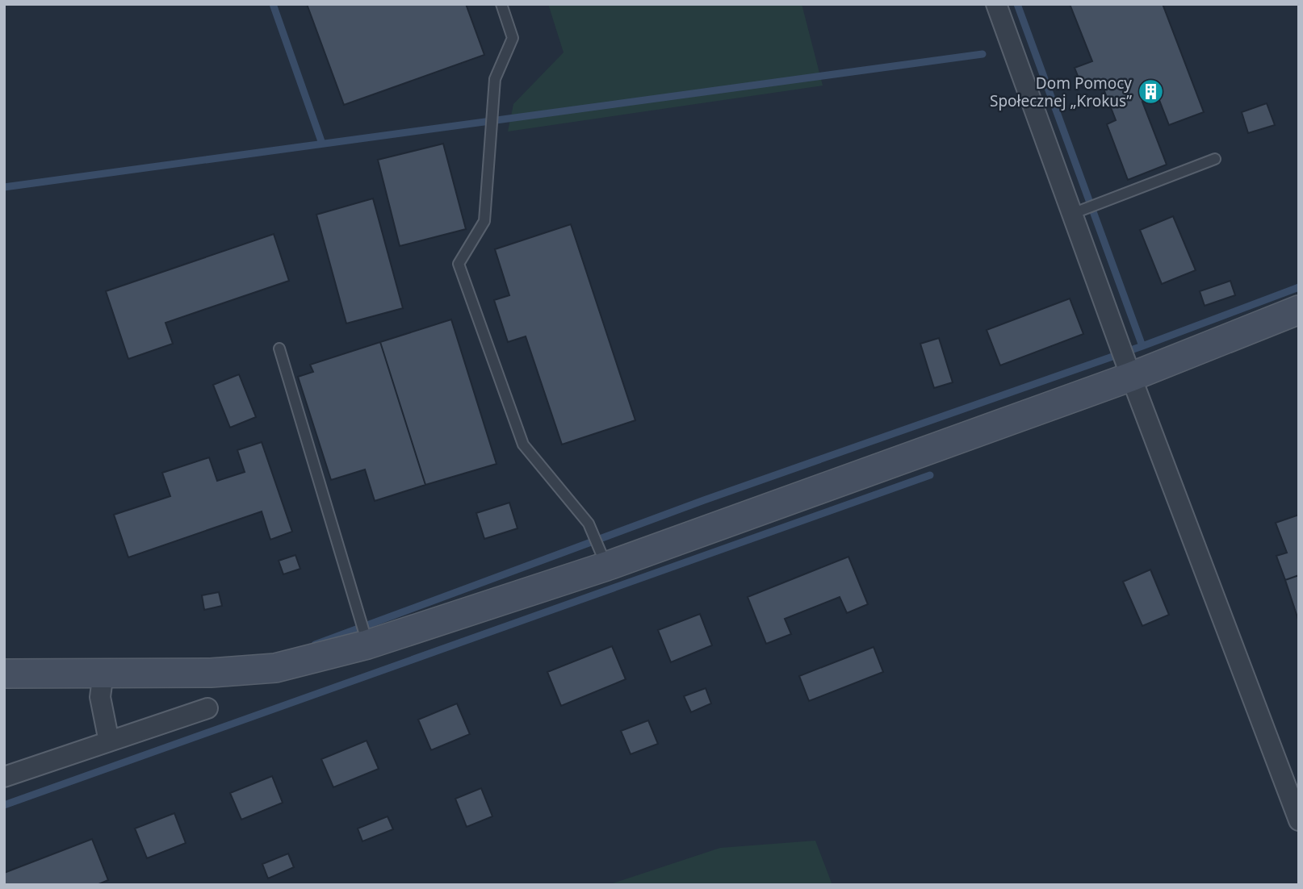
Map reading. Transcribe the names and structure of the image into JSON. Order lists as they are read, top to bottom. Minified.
{"places":{"building":["Dom Pomocy Społecznej „Krokus”"]}}
